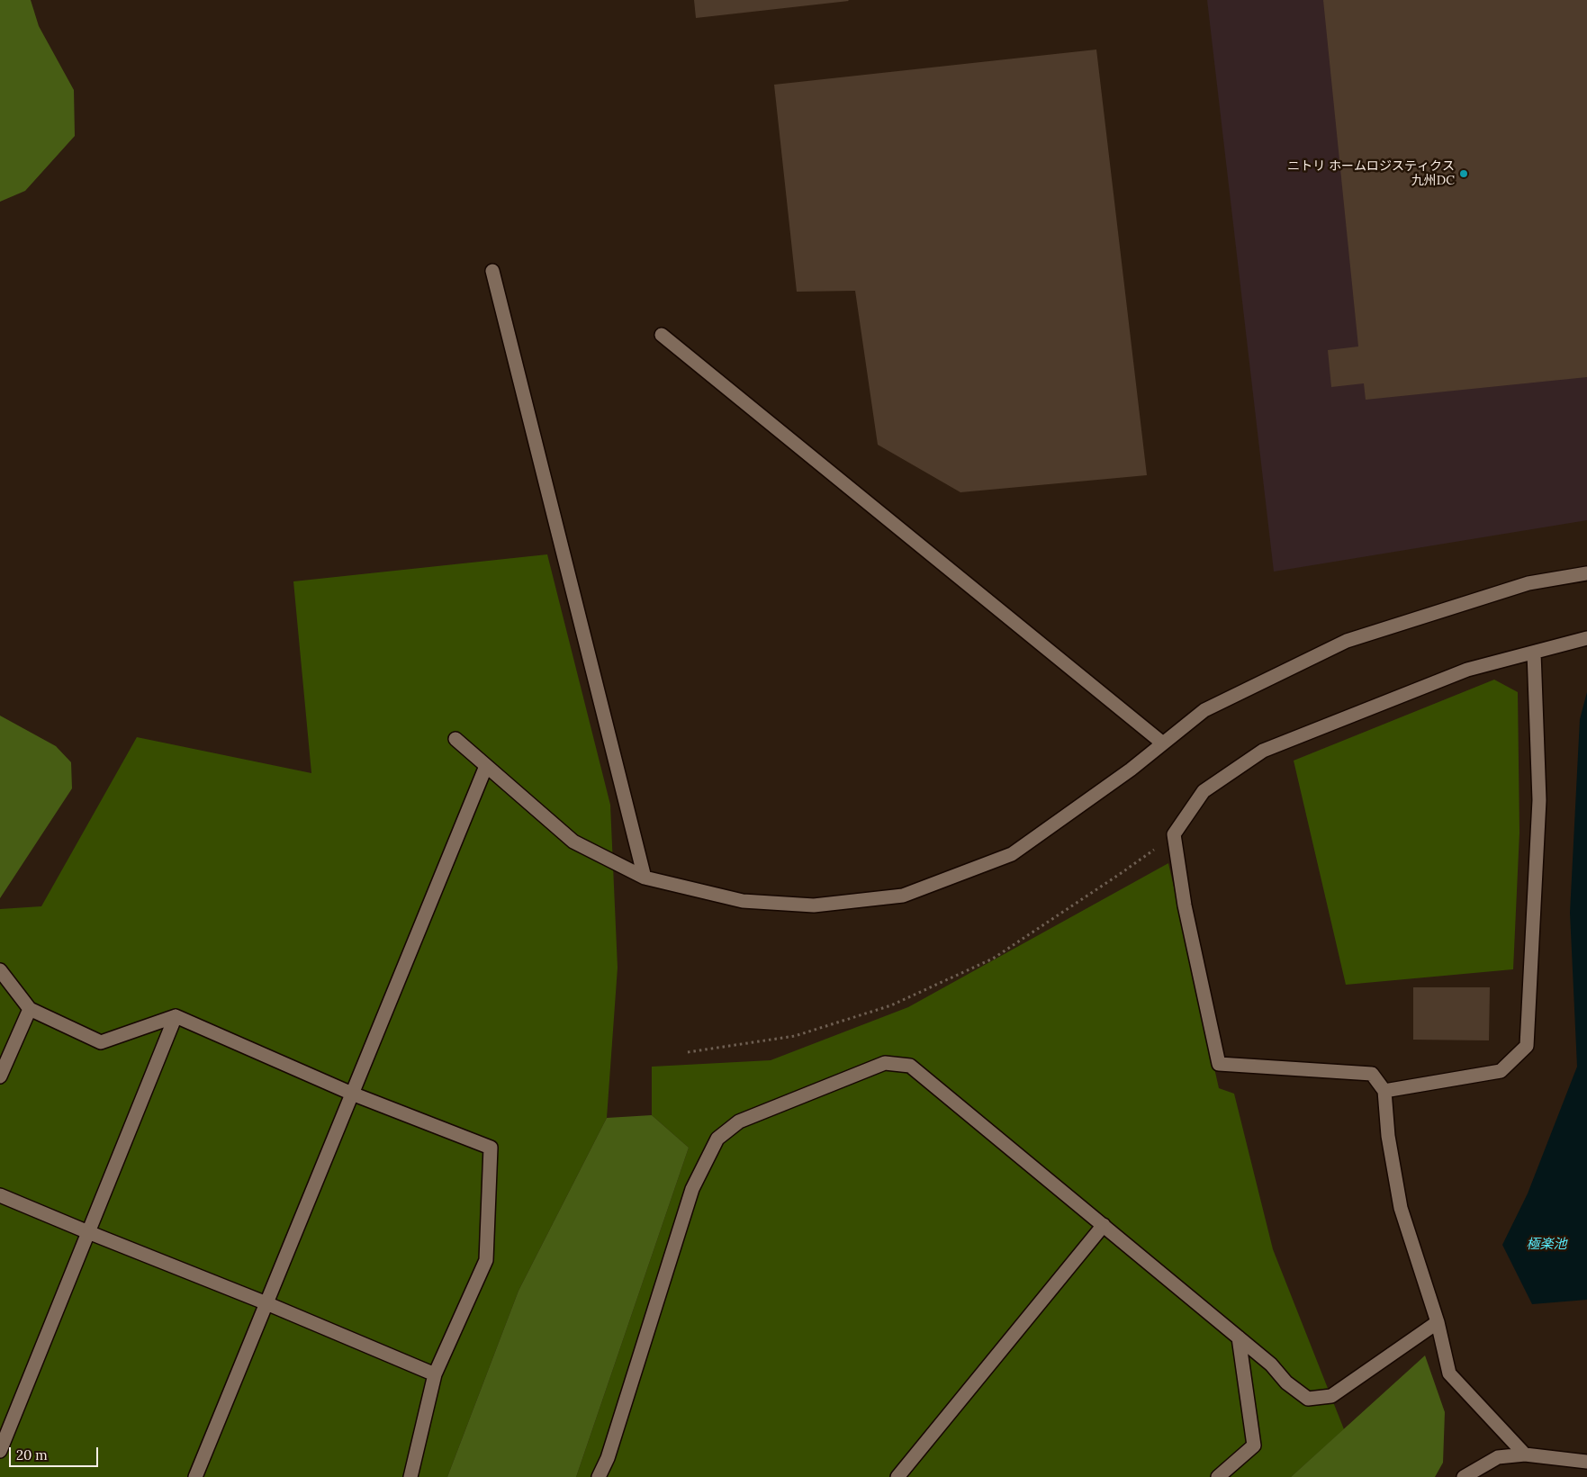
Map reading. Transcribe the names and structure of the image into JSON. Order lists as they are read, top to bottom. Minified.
{"water":["極楽池"],"places":["ニトリ ホームロジスティクス 九州DC"],"scale_bar":"20 m"}
